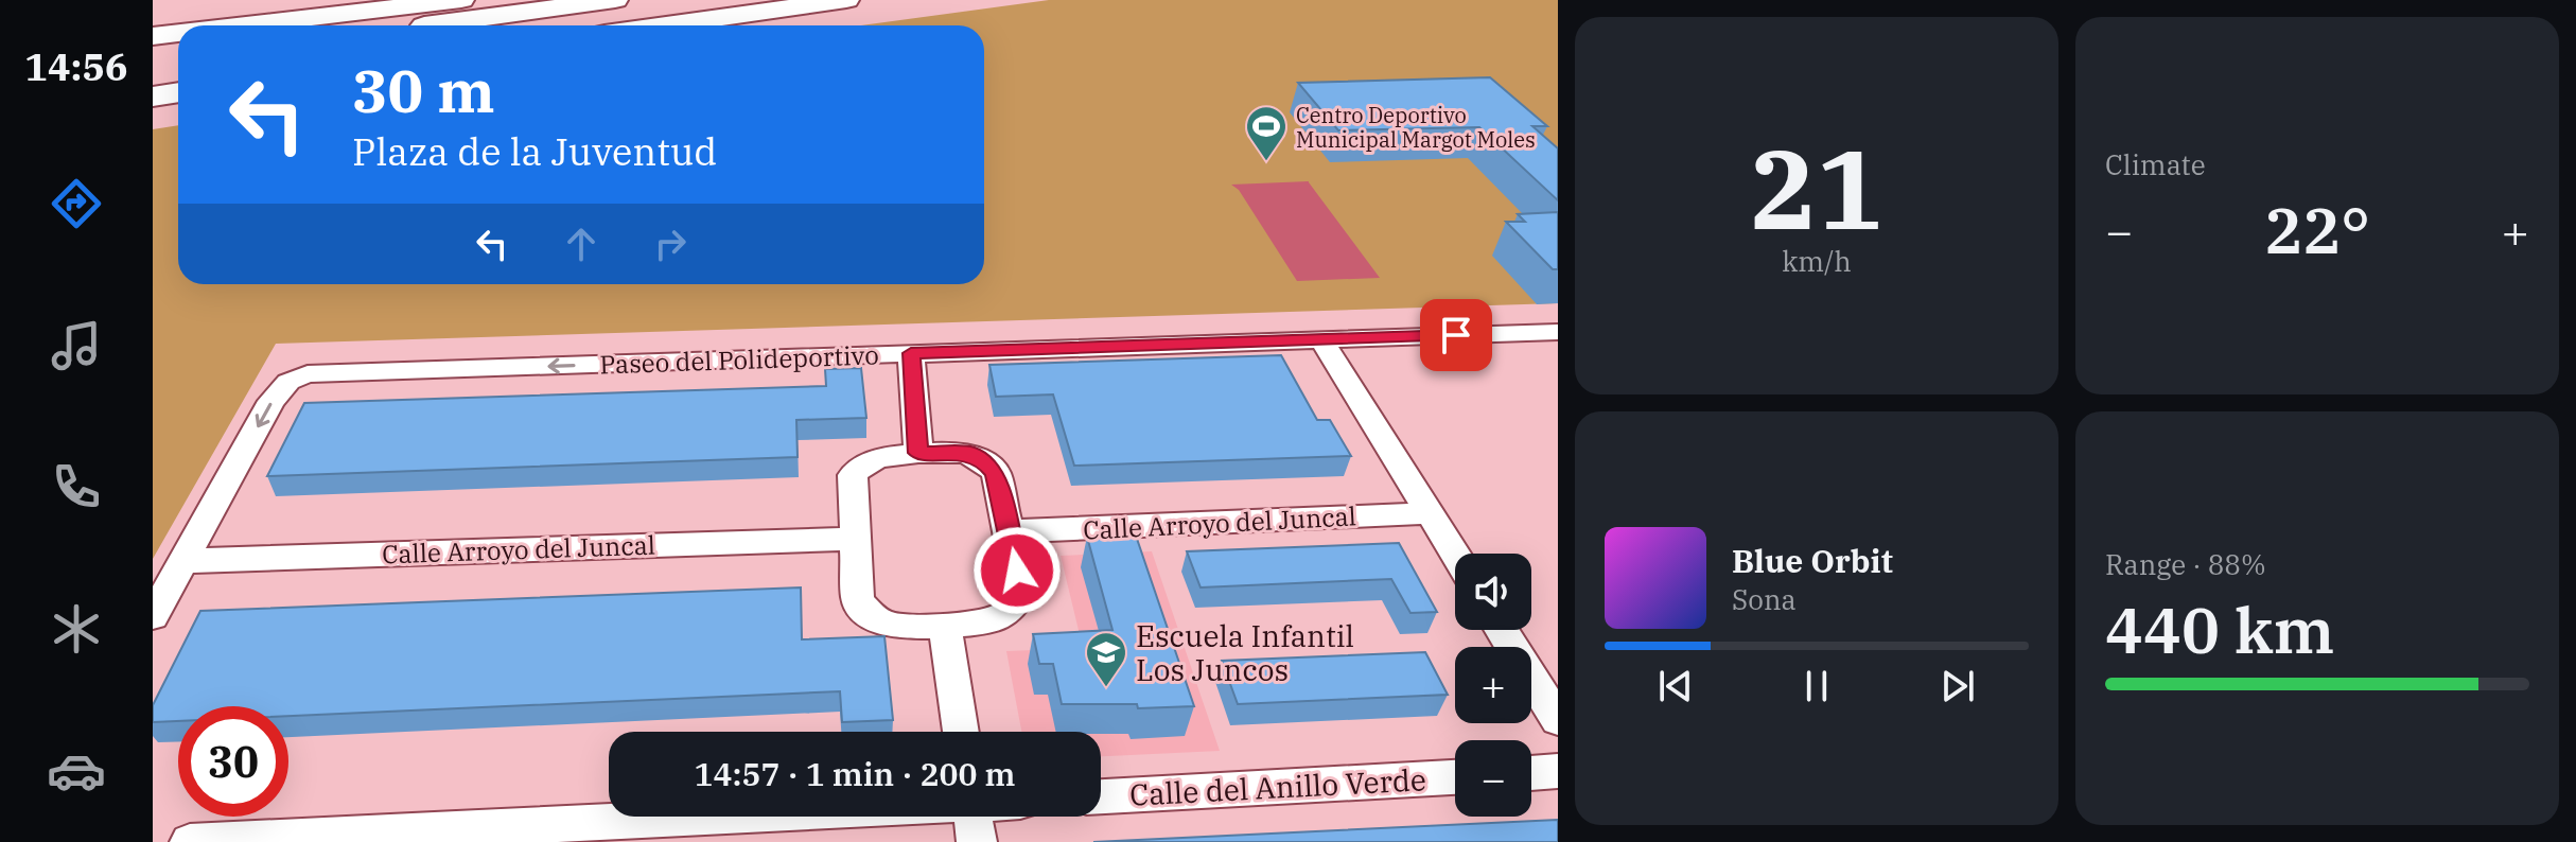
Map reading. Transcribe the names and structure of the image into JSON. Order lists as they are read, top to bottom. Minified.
{"streets":{"street":["Paseo del Polideportivo","Calle Arroyo del Juncal","Calle del Anillo Verde"]},"crossings":[["Paseo del Polideportivo","Calle Arroyo del Juncal"]],"one_way":["Paseo del Polideportivo"],"places":{"sports":["Centro Deportivo Municipal Margot Moles"],"school or university":["Escuela Infantil Los Juncos"]},"page":{"tabs":"14:56","tile":[["21","km/h"],"Climate",["Range · 88%","440 km"]],"turn":["30 m","Plaza de la Juventud"],"heat":["−","22°","+"],"song":["Blue Orbit","Sona"],"map_buttons":["+","−"],"limit":"30","trip":"14:57 · 1 min · 200 m"}}
